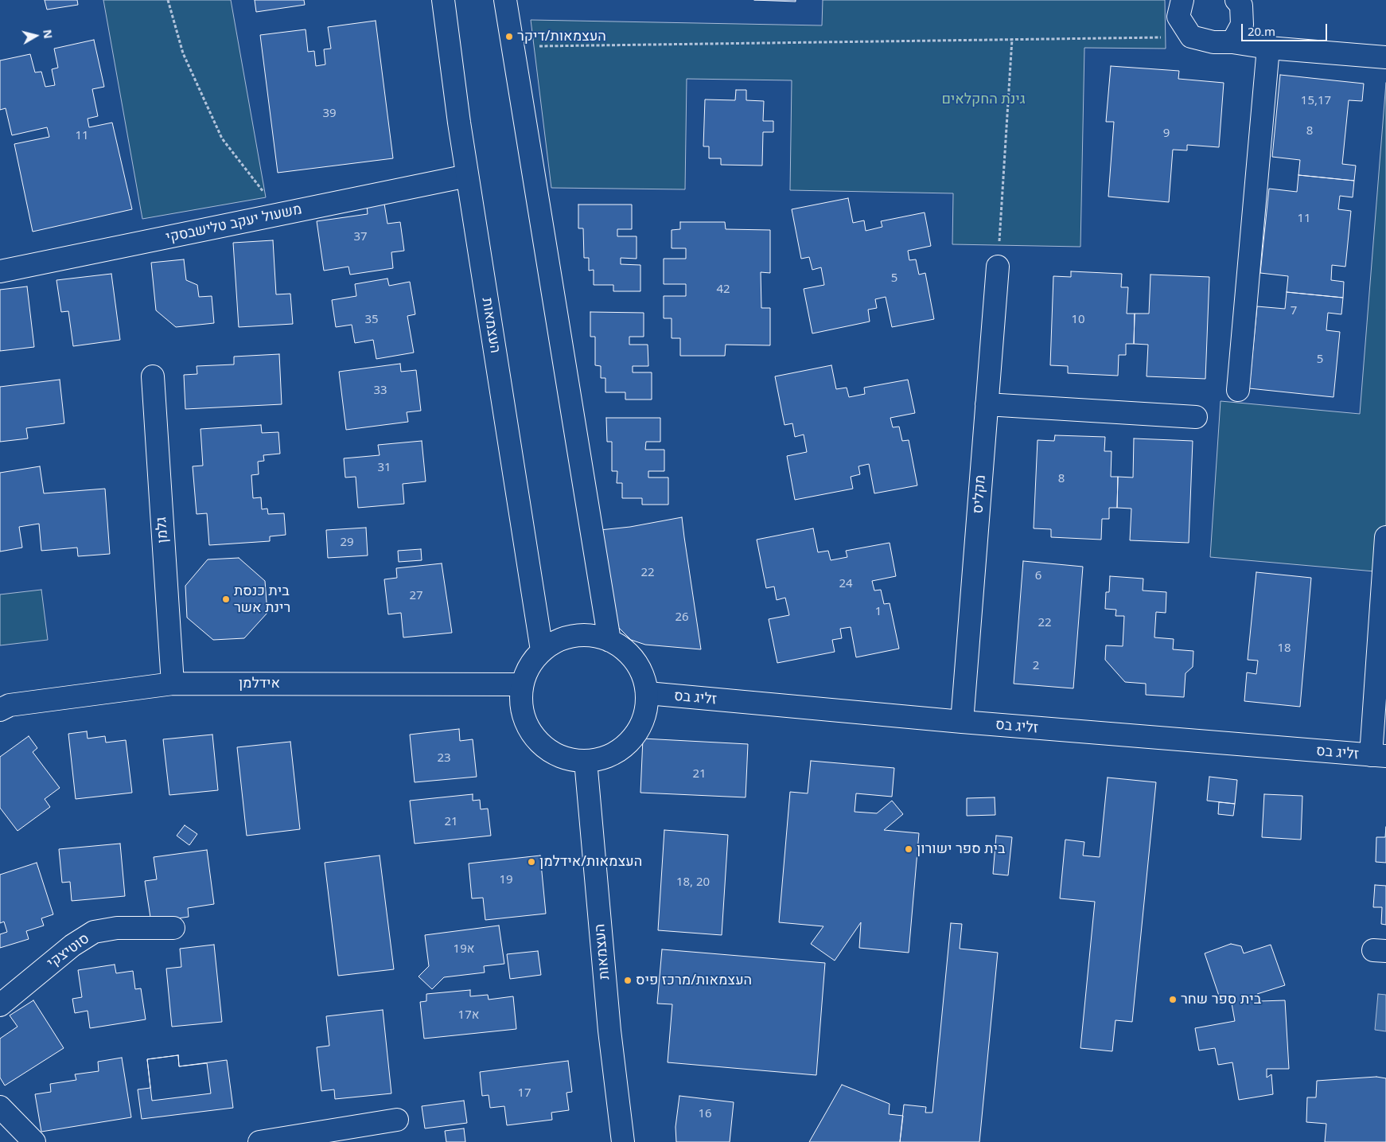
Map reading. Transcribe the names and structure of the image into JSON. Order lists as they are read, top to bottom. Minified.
{"streets":{"street":["משעול יעקב טלישבסקי","העצמאות","מקליס","גלמן","אידלמן","זליג בס","סוטיצקי"]},"crossings":[["משעול יעקב טלישבסקי","העצמאות"],["העצמאות","אידלמן"],["העצמאות","זליג בס"],["מקליס","זליג בס"],["גלמן","אידלמן"],["אידלמן","זליג בס"]],"parks":["גינת החקלאים"],"places":["העצמאות/דיקר","בית כנסת רינת אשר","בית ספר ישורון","העצמאות/אידלמן","העצמאות/מרכז פיס","בית ספר שחר"],"house_numbers":["15,17","39","8","9","11","11","37","5","42","7","35","10","5","33","31","8","29","22","6","24","27","1","26","22","18","2","23","21","21","19","18, 20","19א","17א","17","16"],"scale_bar":"20 m","north":"right"}
